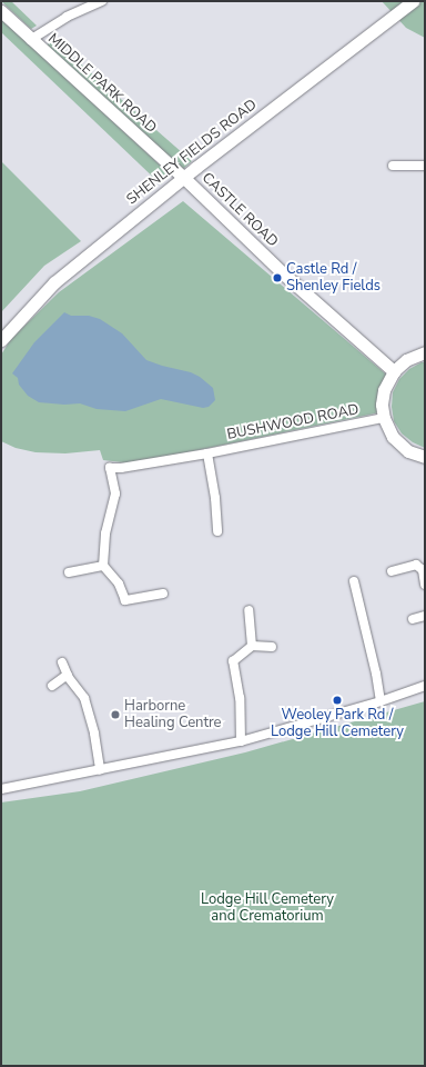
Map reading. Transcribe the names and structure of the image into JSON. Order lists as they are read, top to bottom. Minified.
{"streets":{"street":["MIDDLE PARK ROAD","SHENLEY FIELDS ROAD","CASTLE ROAD","BUSHWOOD ROAD"]},"crossings":[["MIDDLE PARK ROAD","SHENLEY FIELDS ROAD"],["MIDDLE PARK ROAD","CASTLE ROAD"],["SHENLEY FIELDS ROAD","CASTLE ROAD"]],"parks":["Lodge Hill Cemetery and Crematorium"],"places":["Castle Rd / Shenley Fields","Weoley Park Rd / Lodge Hill Cemetery","Harborne Healing Centre"]}
